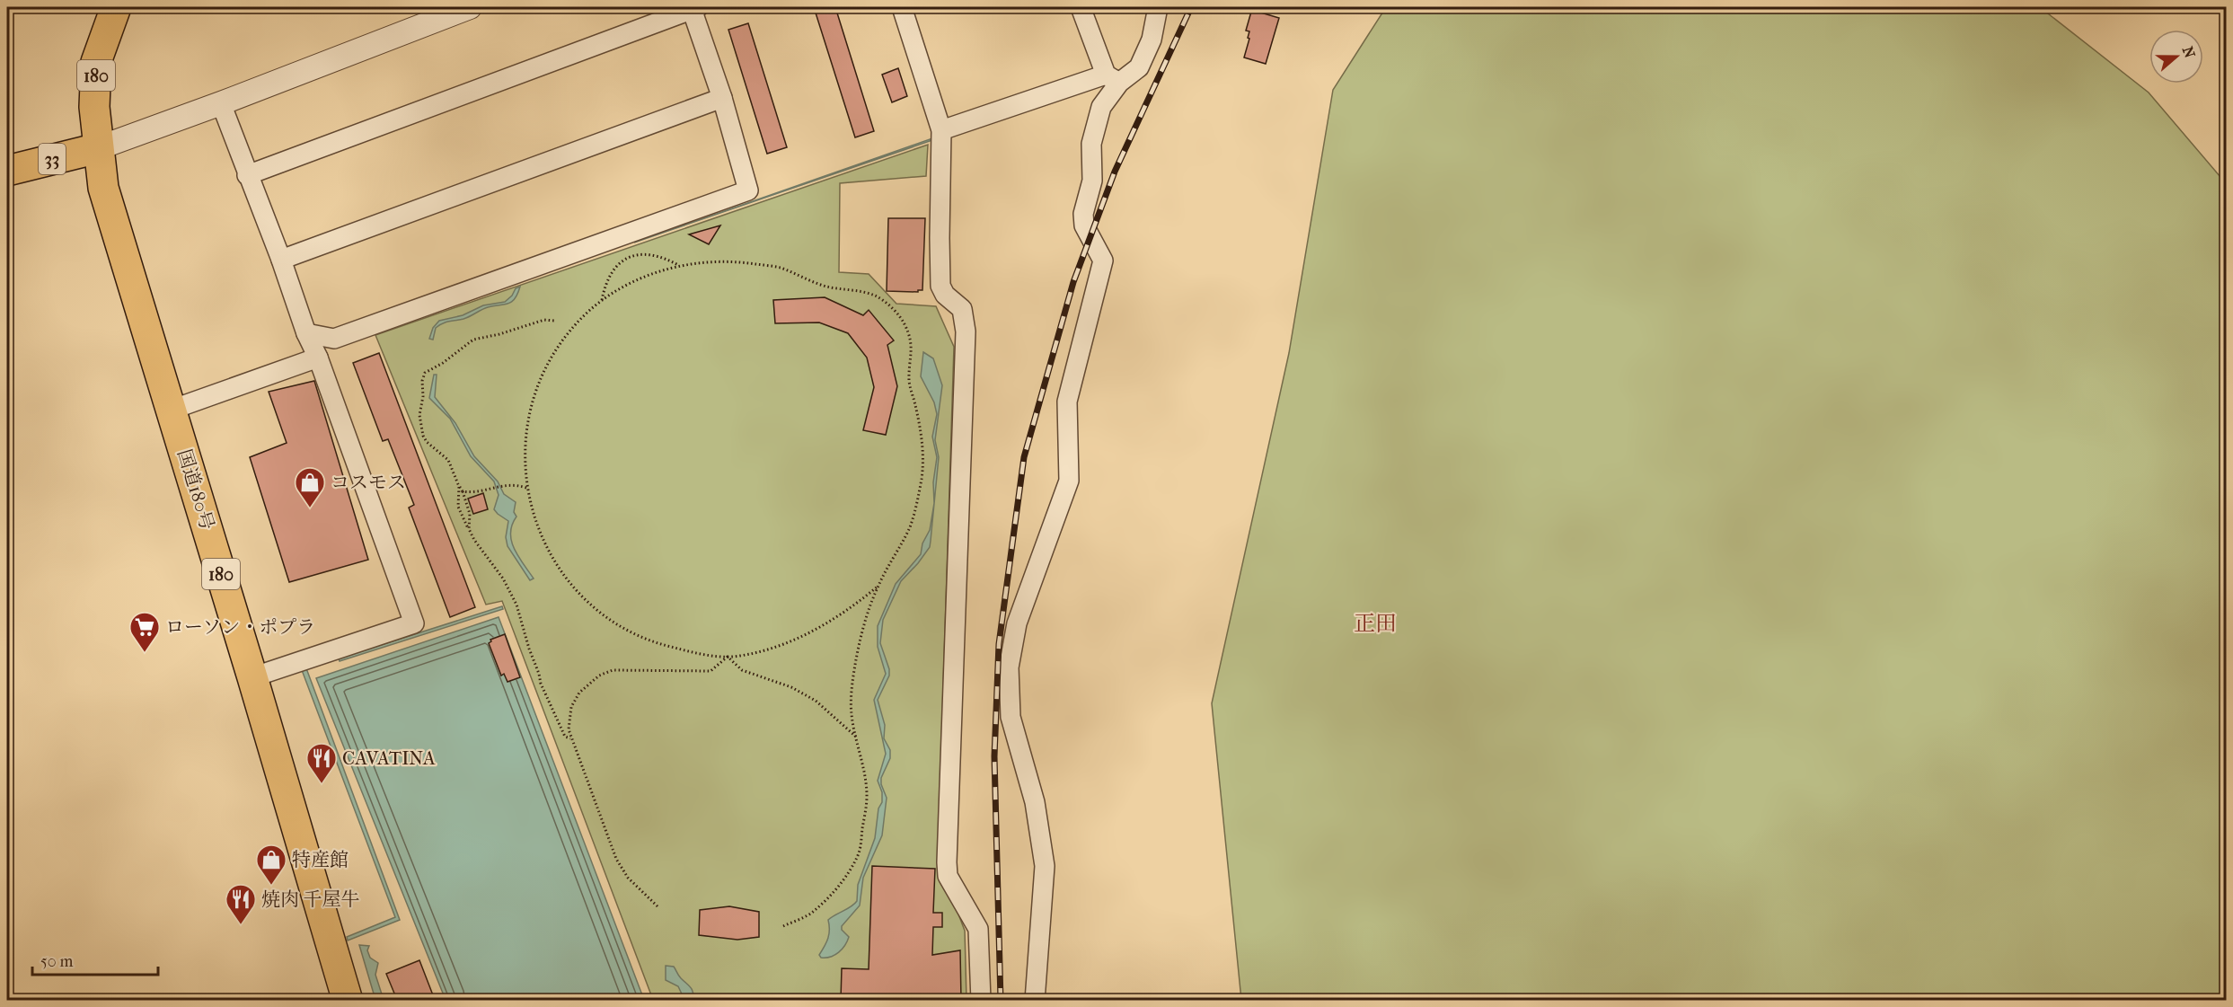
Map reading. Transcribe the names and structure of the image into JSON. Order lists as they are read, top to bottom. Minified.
{"streets":{"main road":["180","33","国道180号"]},"crossings":[["33","国道180号"]],"districts":["正田"],"places":{"shop":["コスモス","特産館"],"supermarket":["ローソン・ポプラ"],"restaurant":["CAVATINA","焼肉 千屋牛"]},"scale_bar":"50 m","north":"right"}
